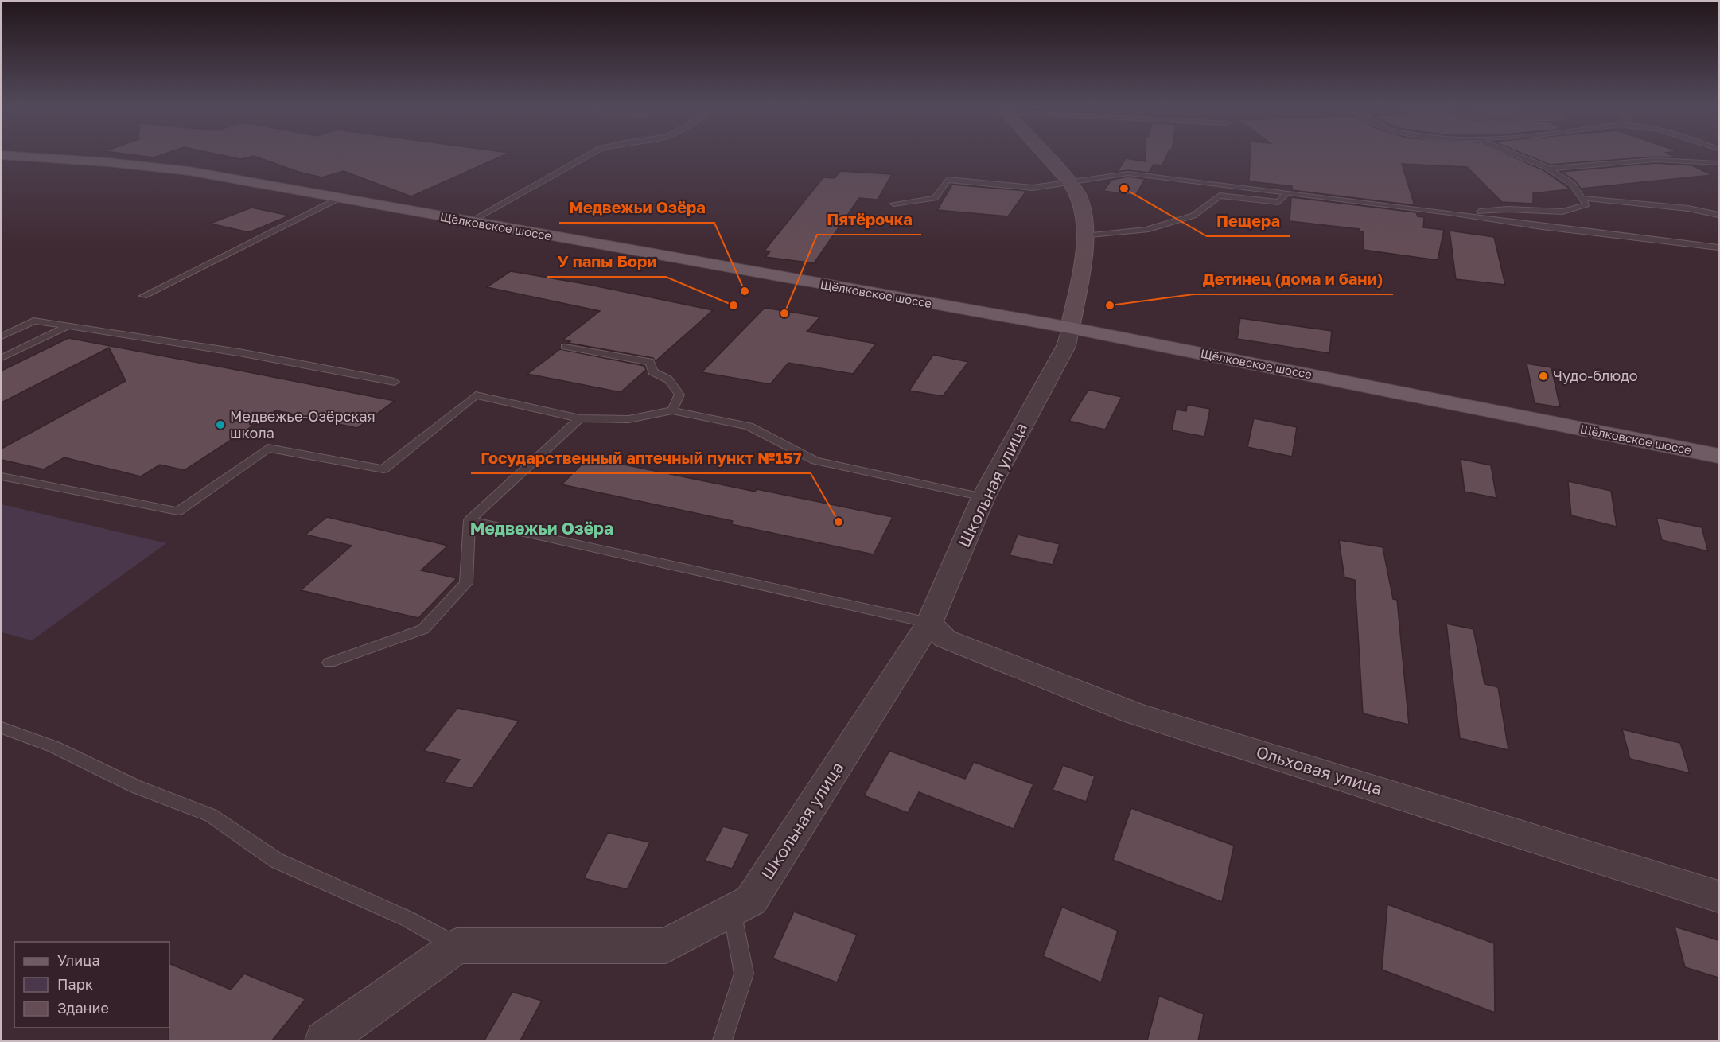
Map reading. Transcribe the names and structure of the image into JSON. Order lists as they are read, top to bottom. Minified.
{"streets":{"main road":["Щёлковское шоссе"],"street":["Школьная улица","Ольховая улица"]},"crossings":[["Щёлковское шоссе","Школьная улица"],["Школьная улица","Ольховая улица"]],"districts":["Медвежьи Озёра"],"places":["Пещера","Медвежьи Озёра","У папы Бори","Детинец (дома и бани)","Пятёрочка","Чудо-блюдо","Медвежье-Озёрская школа","Государственный аптечный пункт №157"],"legend":["Улица","Парк","Здание"]}
